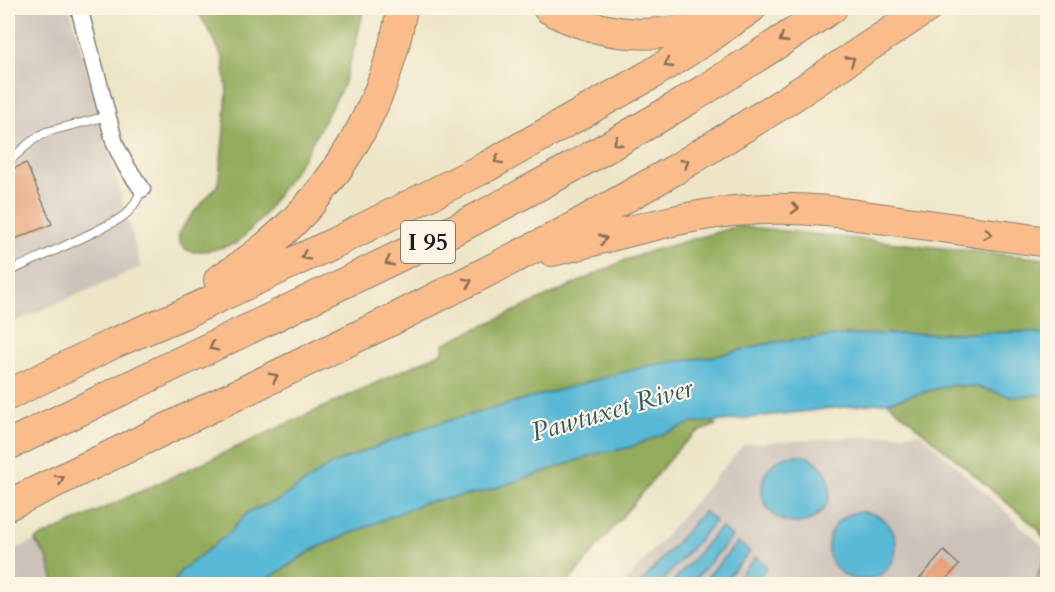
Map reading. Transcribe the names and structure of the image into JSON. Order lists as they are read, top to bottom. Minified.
{"streets":{"highway":["I 95"]},"water":["Pawtuxet River"]}
